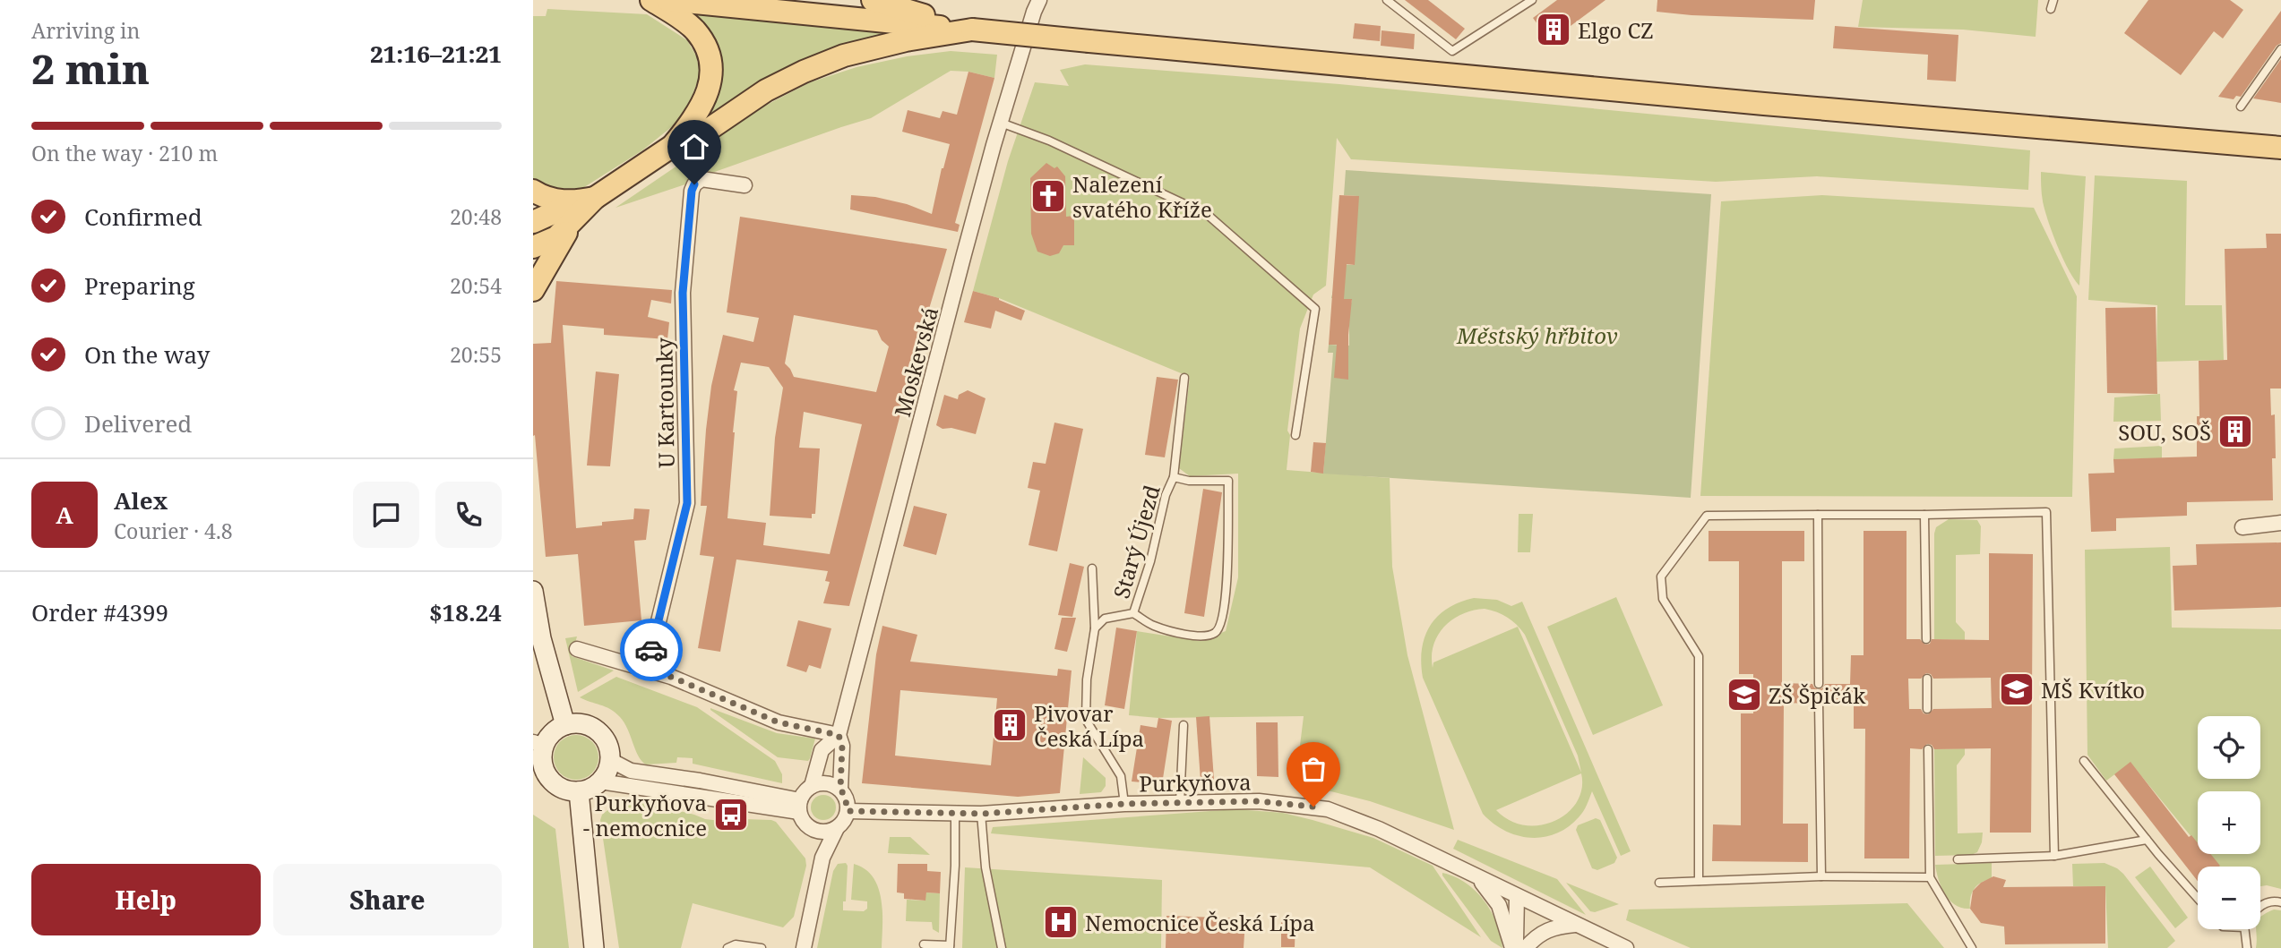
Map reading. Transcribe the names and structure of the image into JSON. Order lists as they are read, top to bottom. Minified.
{"streets":{"street":["Moskevská","U Kartounky","Purkyňova"],"lane":["Starý Újezd"]},"parks":["Městský hřbitov"],"places":{"building":["Elgo CZ","SOU, SOŠ","Pivovar Česká Lípa"],"church":["Nalezení svatého Kříže"],"school or university":["MŠ Kvítko","ZŠ Špičák"],"bus stop":["Purkyňova - nemocnice"],"hospital":["Nemocnice Česká Lípa"]},"page":{"heading":["2 min","Arriving in","21:16–21:21"],"panel":["Alex","Courier · 4.8","Order #4399","$18.24"],"bar":"On the way · 210 m","list":[["Confirmed","20:48"],["Preparing","20:54"],["On the way","20:55"],"Delivered"],"round":"A","map_buttons":["+","−"],"buttons":["Help","Share"]}}
